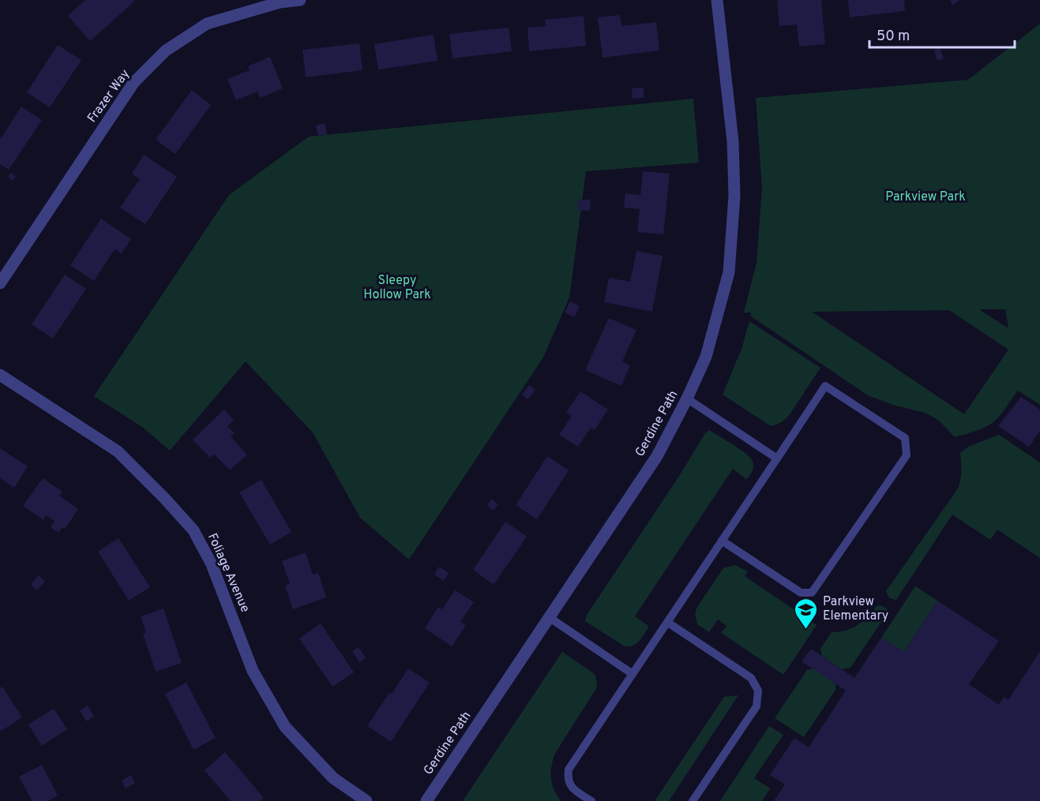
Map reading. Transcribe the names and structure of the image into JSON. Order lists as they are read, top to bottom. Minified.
{"streets":{"street":["Frazer Way","Gerdine Path","Foliage Avenue"]},"parks":["Parkview Park","Sleepy Hollow Park"],"places":{"school or university":["Parkview Elementary"]},"scale_bar":"50 m"}
